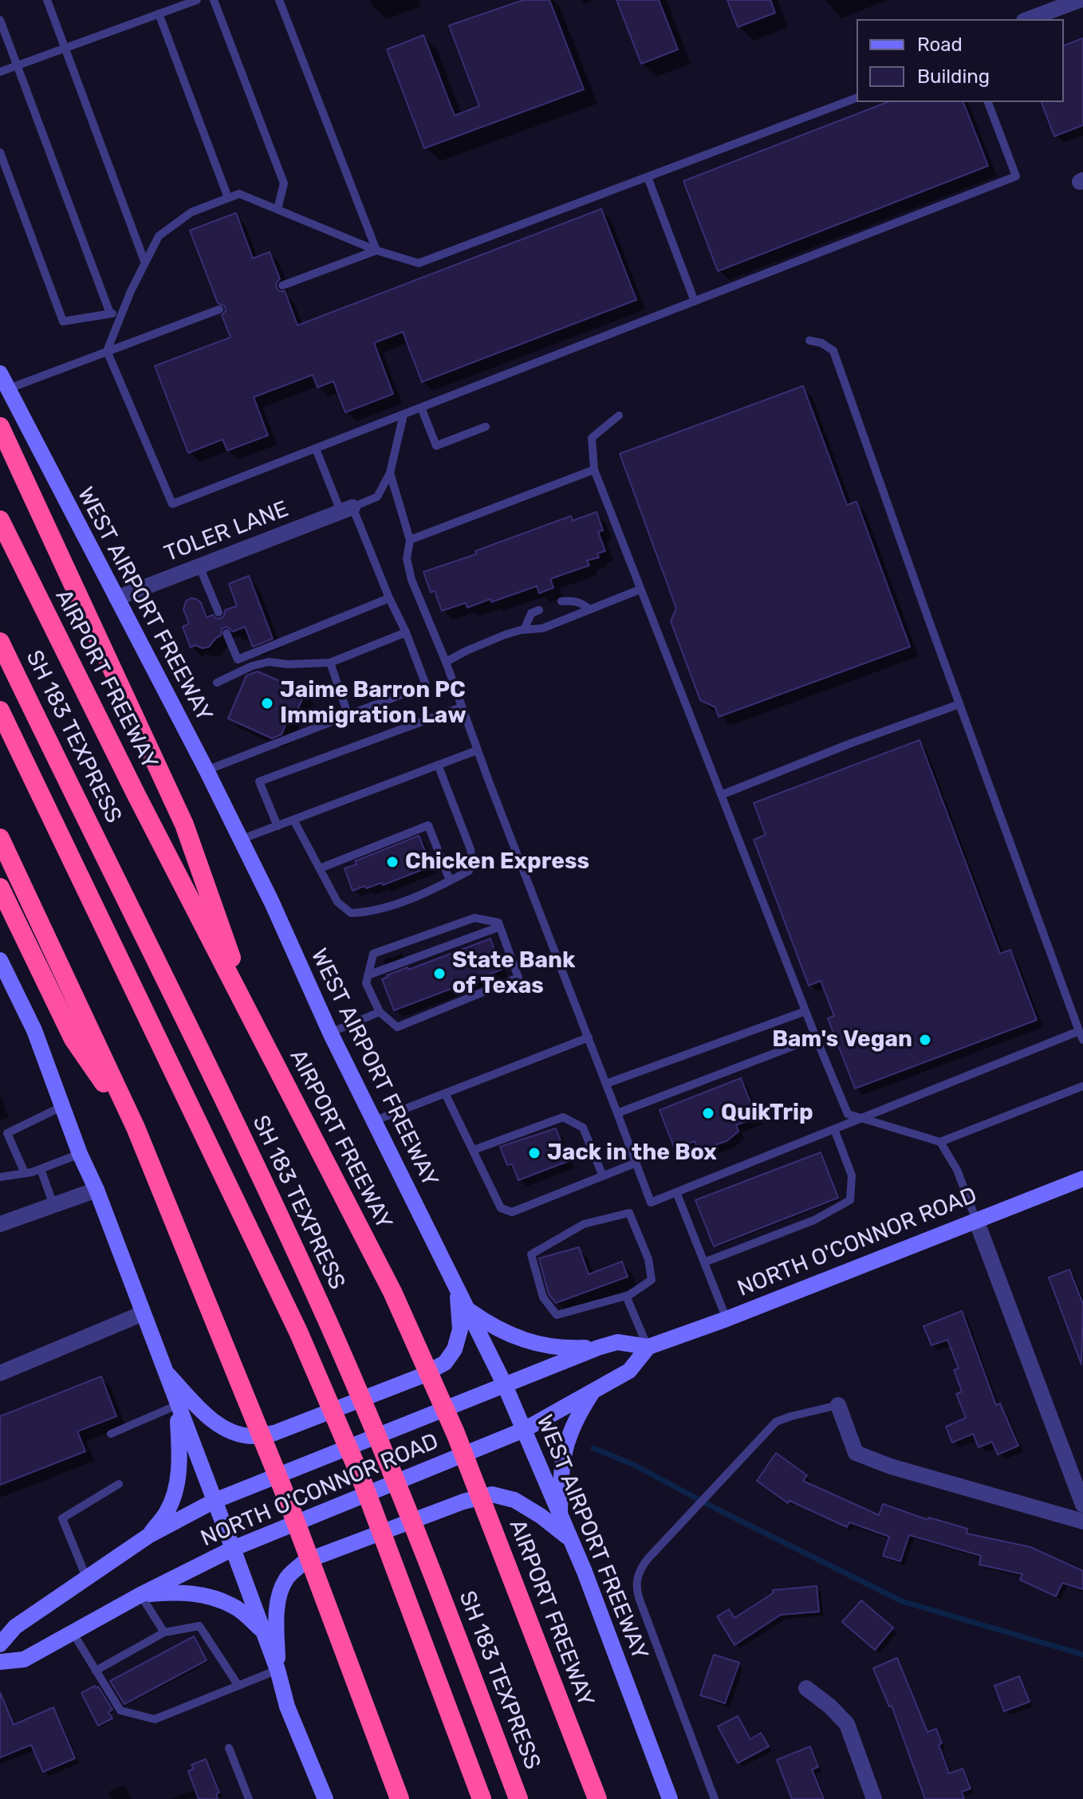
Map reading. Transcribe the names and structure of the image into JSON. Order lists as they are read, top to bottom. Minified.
{"streets":{"highway":["AIRPORT FREEWAY","SH 183 TEXPRESS"],"main road":["WEST AIRPORT FREEWAY","NORTH O'CONNOR ROAD"],"street":["TOLER LANE"]},"crossings":[["TOLER LANE","WEST AIRPORT FREEWAY"],["WEST AIRPORT FREEWAY","NORTH O'CONNOR ROAD"]],"places":["Jaime Barron PC Immigration Law","Chicken Express","State Bank of Texas","Bam's Vegan","QuikTrip","Jack in the Box"],"legend":["Road","Building"]}
